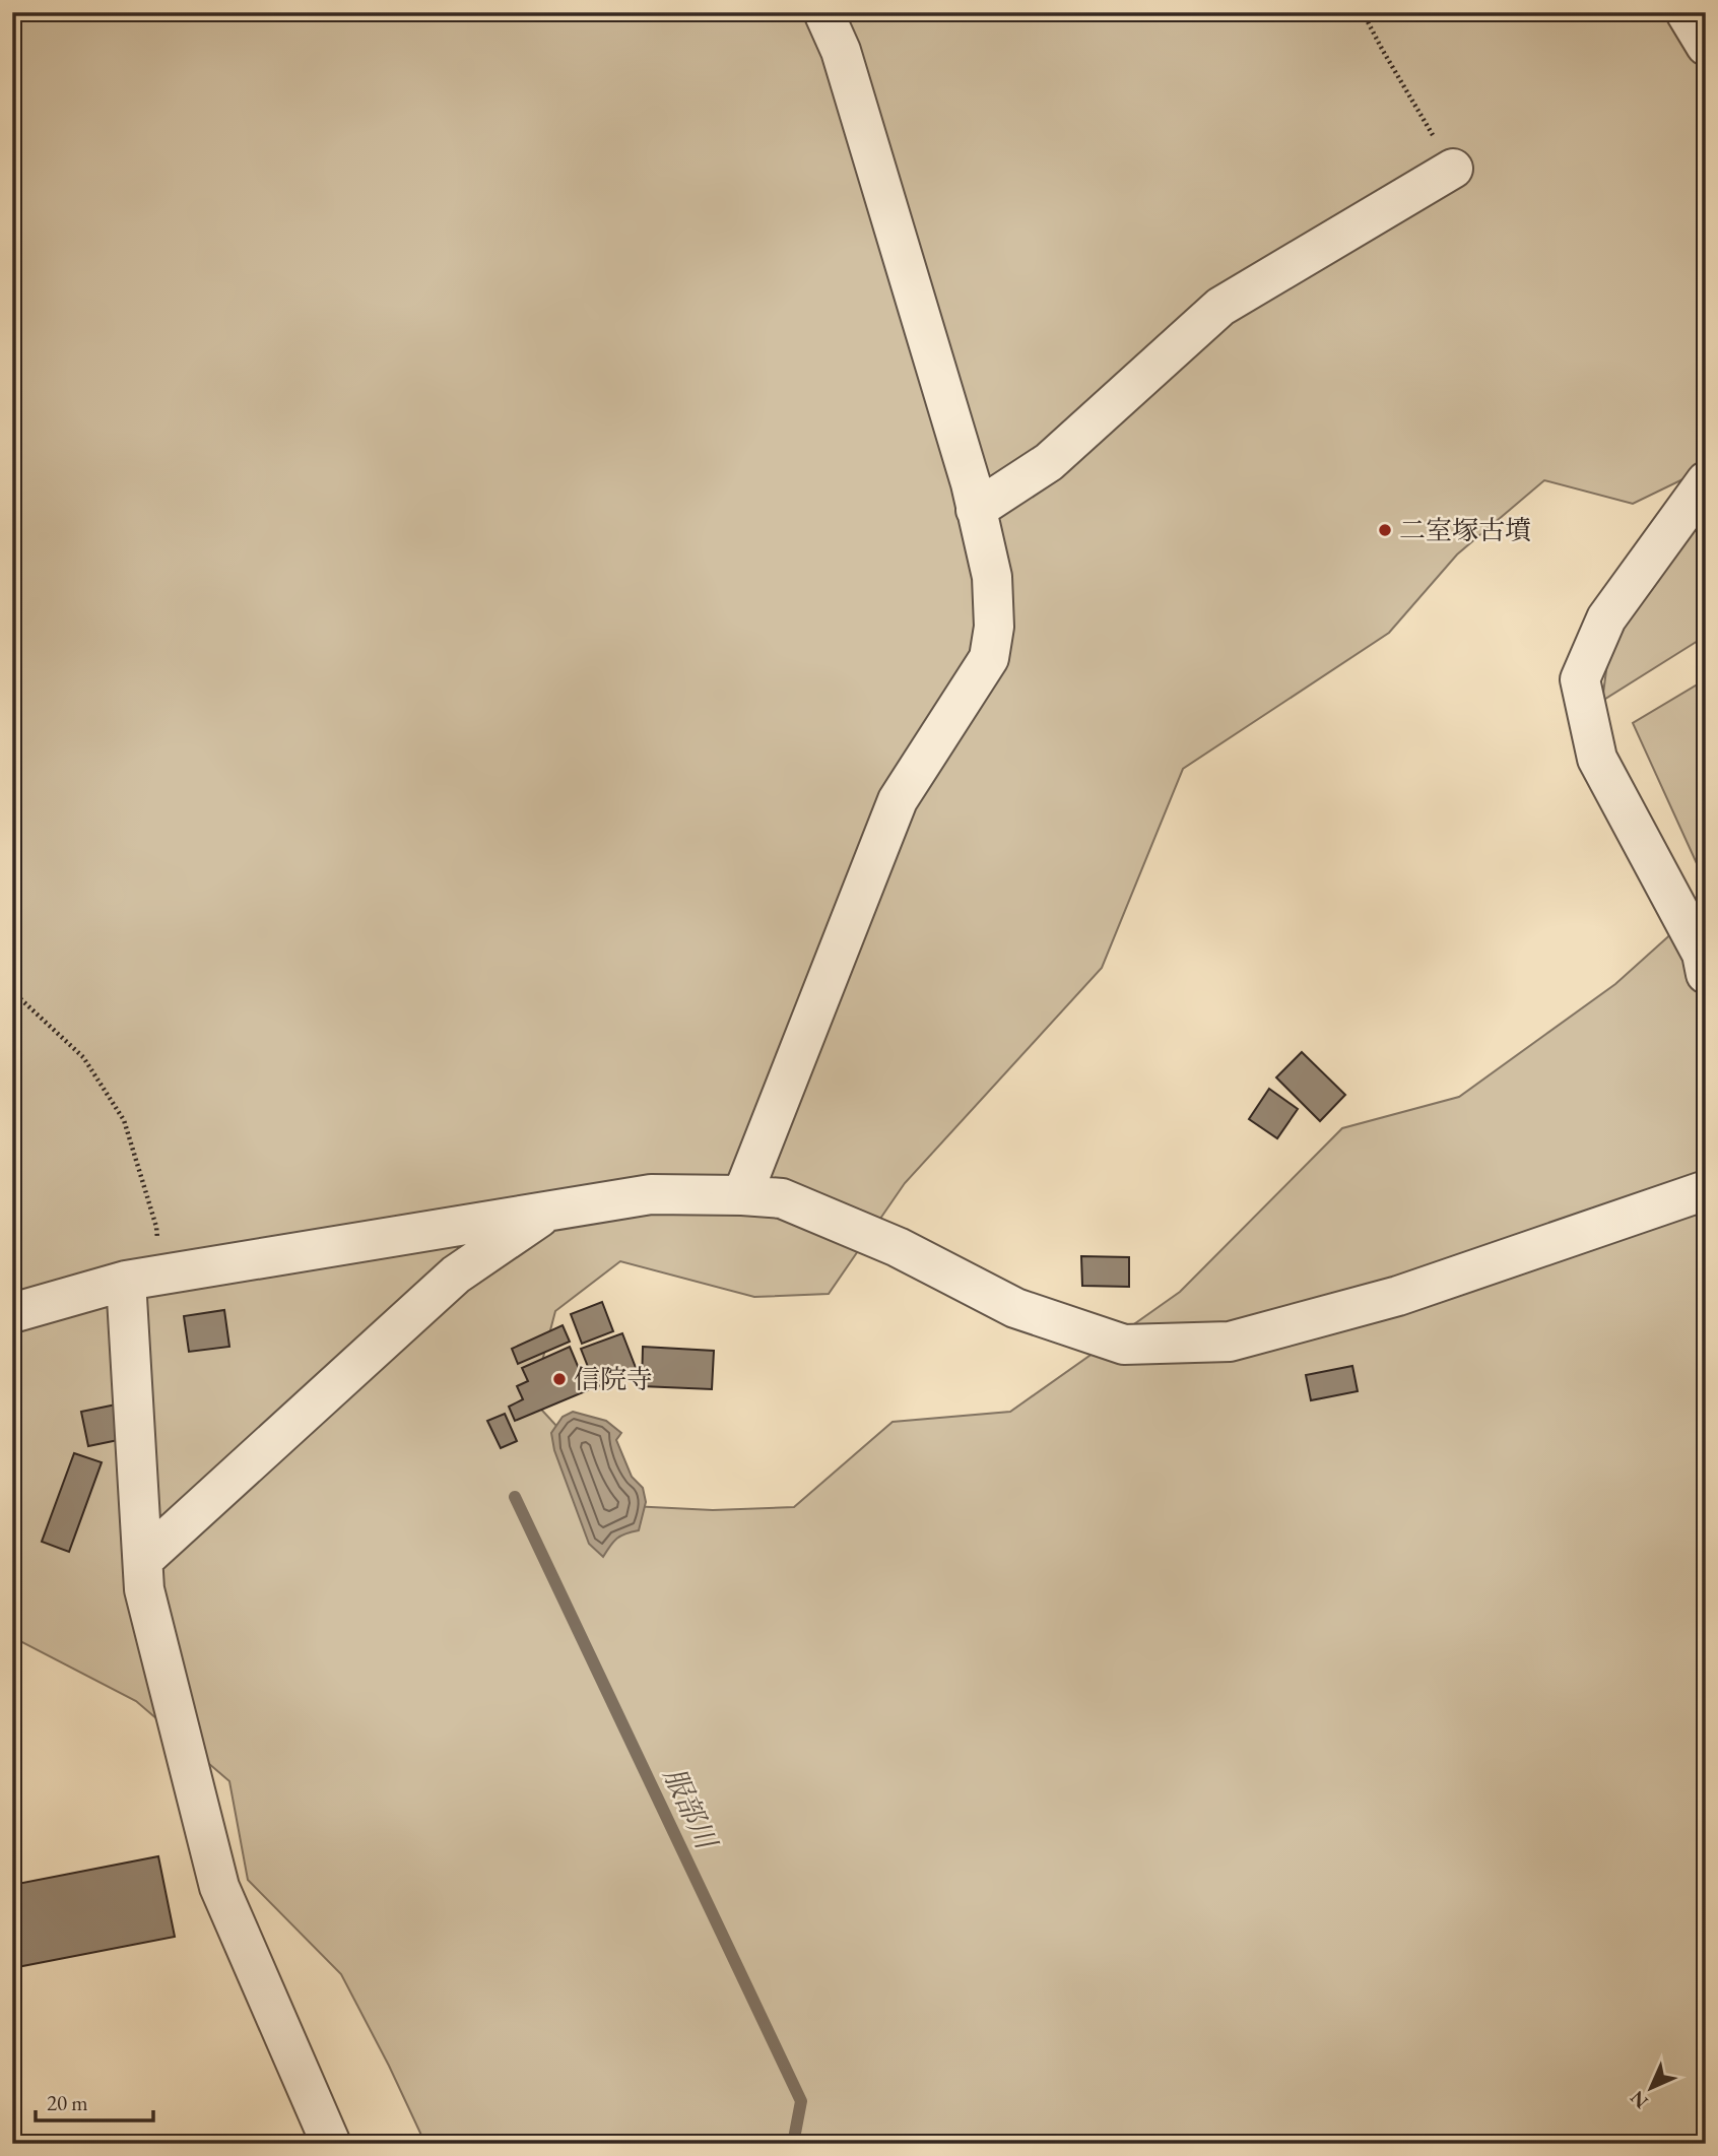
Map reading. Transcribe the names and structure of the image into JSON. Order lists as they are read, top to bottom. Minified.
{"water":["服部川"],"places":["二室塚古墳","信院寺"],"scale_bar":"20 m","north":"bottom left"}
